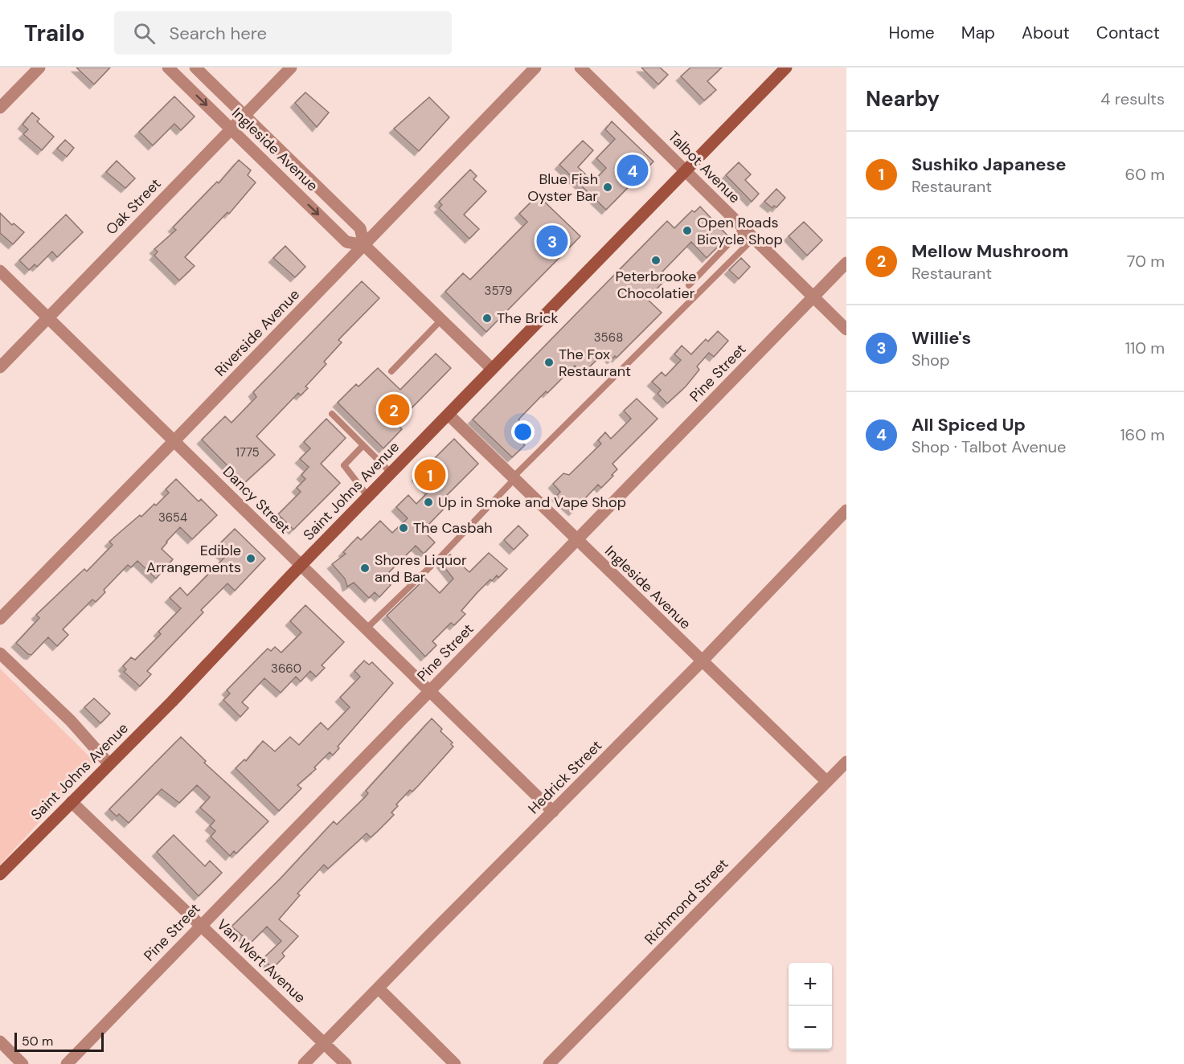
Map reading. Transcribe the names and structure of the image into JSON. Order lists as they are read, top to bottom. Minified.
{"streets":{"main road":["Saint Johns Avenue"],"street":["Ingleside Avenue","Talbot Avenue","Oak Street","Riverside Avenue","Pine Street","Dancy Street","Hedrick Street","Richmond Street","Van Wert Avenue"]},"crossings":[["Ingleside Avenue","Oak Street"],["Ingleside Avenue","Riverside Avenue"],["Ingleside Avenue","Pine Street"],["Ingleside Avenue","Saint Johns Avenue"],["Ingleside Avenue","Hedrick Street"],["Ingleside Avenue","Richmond Street"],["Talbot Avenue","Pine Street"],["Talbot Avenue","Saint Johns Avenue"],["Oak Street","Dancy Street"],["Riverside Avenue","Dancy Street"],["Pine Street","Dancy Street"],["Pine Street","Van Wert Avenue"],["Saint Johns Avenue","Dancy Street"],["Saint Johns Avenue","Van Wert Avenue"],["Dancy Street","Hedrick Street"],["Hedrick Street","Van Wert Avenue"]],"places":["Blue Fish Oyster Bar","Open Roads Bicycle Shop","Peterbrooke Chocolatier","The Brick","The Fox Restaurant","Up in Smoke and Vape Shop","The Casbah","Edible Arrangements","Shores Liquor and Bar"],"house_numbers":["3579","3568","1775","3654","3660"],"scale_bar":"50 m","page":{"header":"Trailo","search":"Search here","nav":["Home","Map","About","Contact"],"heading":["Nearby","4 results"],"list":[{"mark":"1","name":"Sushiko Japanese","note":"Restaurant","value":"60 m"},{"mark":"2","name":"Mellow Mushroom","note":"Restaurant","value":"70 m"},{"mark":"3","name":"Willie's","note":"Shop","value":"110 m"},{"mark":"4","name":"All Spiced Up","note":"Shop · Talbot Avenue","value":"160 m"}],"pins":["4","3","2","1"],"map_buttons":["+","−"],"scale":"50 m"}}
